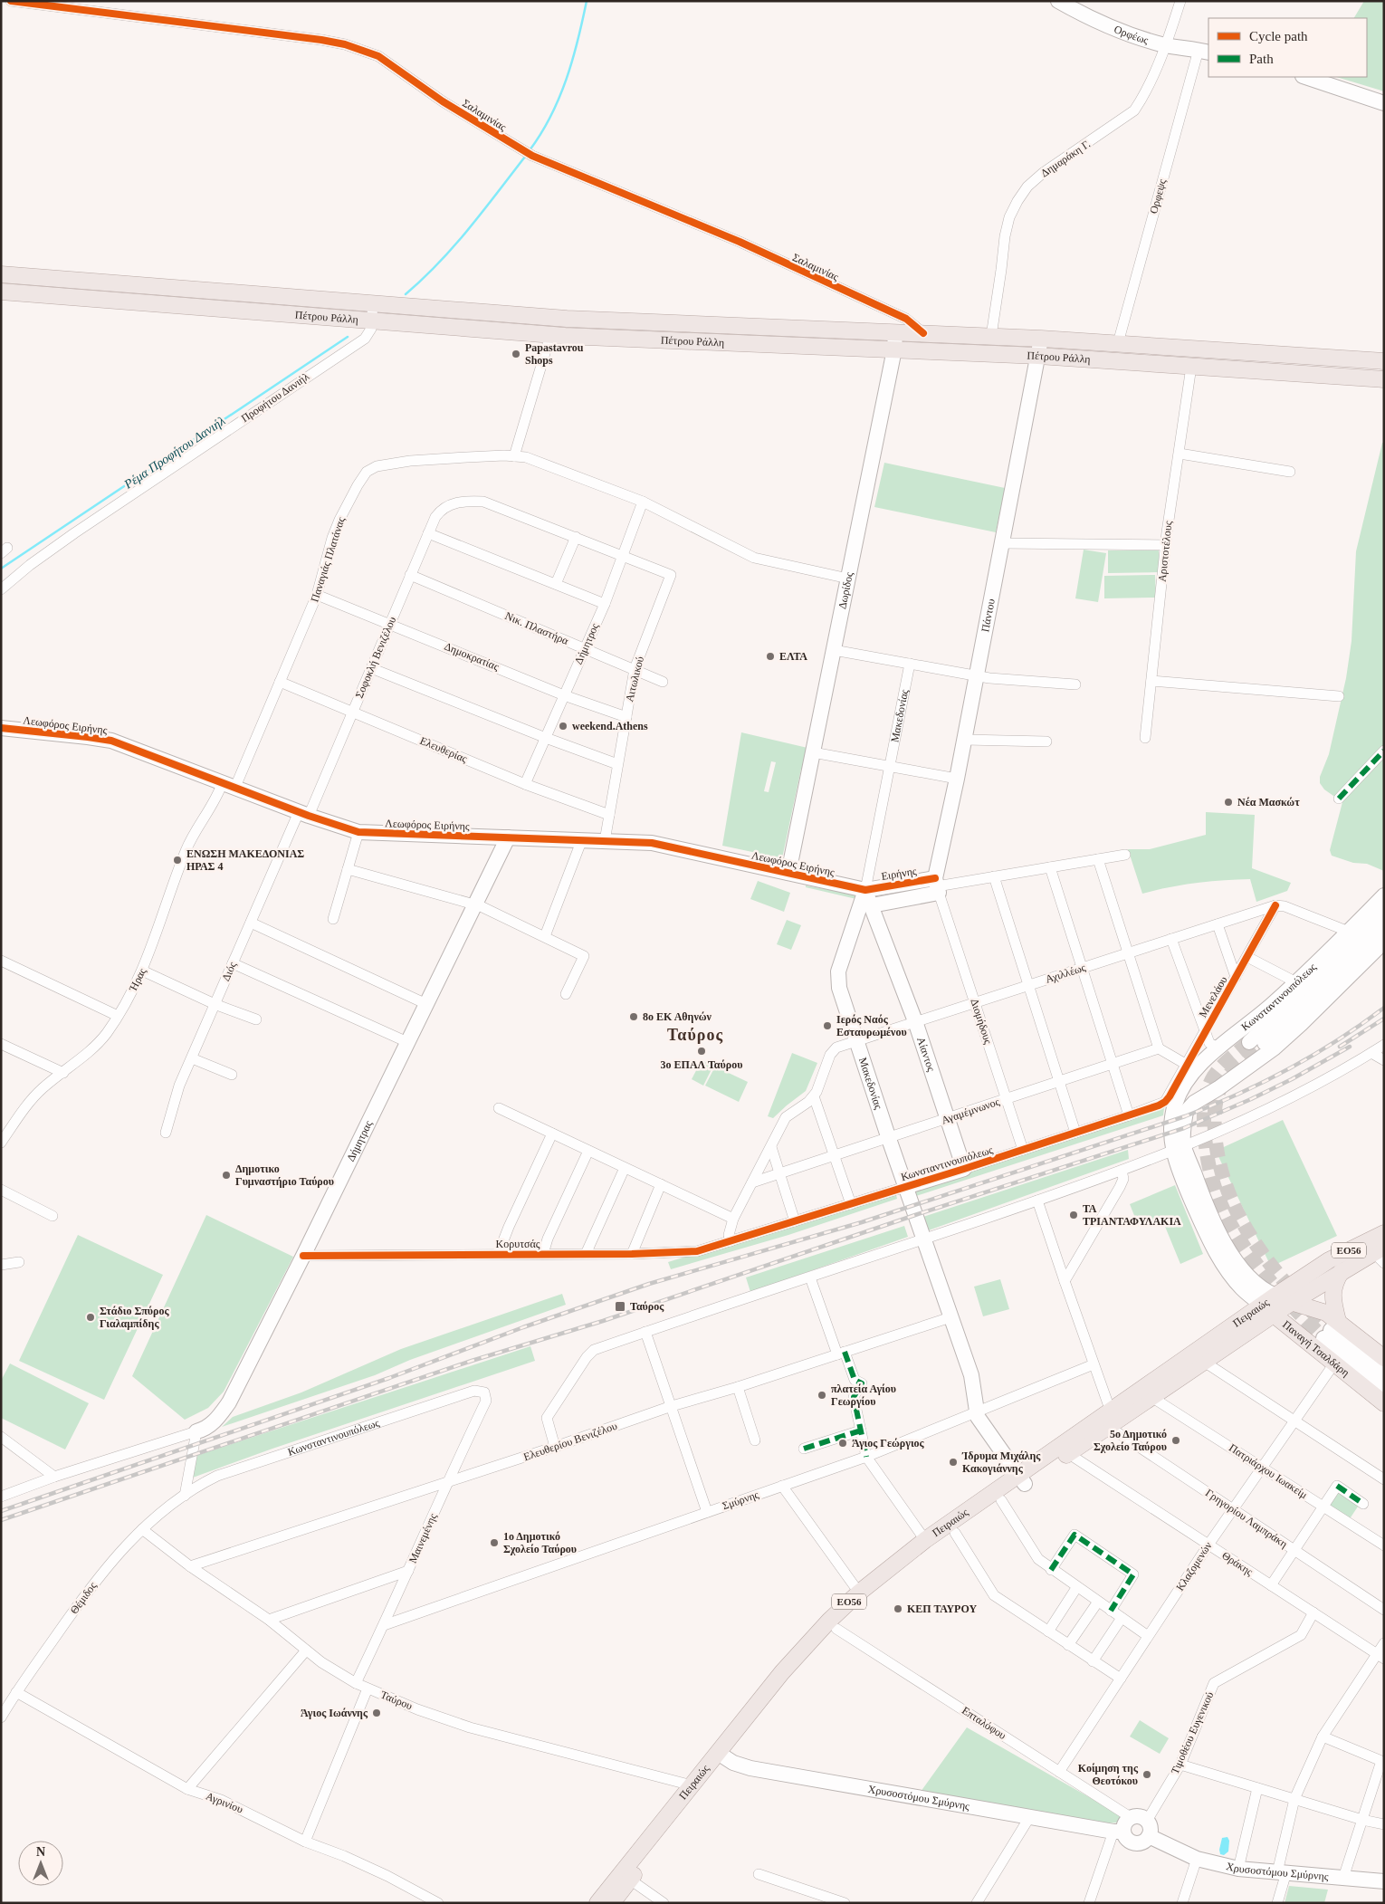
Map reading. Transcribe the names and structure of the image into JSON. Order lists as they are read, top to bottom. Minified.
{"streets":{"main road":["Πέτρου Ράλλη","ΕΟ56","Πειραιώς","Παναγή Τσαλδάρη"],"street":["Ορφέως","Σαλαμινίας","Δημαράκη Γ.","Ορφεψς","Προφήτου Δανιήλ","Αριστοτέλους","Παναγιάς Πλατάνας","Δωρίδος","Πάντου","Νικ. Πλαστήρα","Δήμητρος","Δημοκρατίας","Σοφοκλή Βενιζέλου","Αιτωλικού","Μακεδονίας","Λεωφόρος Ειρήνης","Ελευθερίας","Ειρήνης","Διός","Αχιλλέως","Ήρας","Μενελάου","Κωνσταντινουπόλεως","Διομήδους","Αίαντος","Αγαμέμνωνος","Δήμητρας","Κορυτσάς","Ελευθερίου Βενιζέλου","Πατριάρχου Ιωακείμ","Σμύρνης","Γρηγορίου Λαμπράκη","Μαινεμένης","Θράκης","Κλαζομενών","Θέμιδος","Ταύρου","Επταλόφου","Τιμοθέου Ευγενικού","Χρυσοστόμου Σμύρνης","Αγρινίου"]},"crossings":[["Ορφέως","Δημαράκη Γ."],["Ορφέως","Ορφεψς"],["Σαλαμινίας","Πέτρου Ράλλη"],["Σαλαμινίας","Δωρίδος"],["Δημαράκη Γ.","Πέτρου Ράλλη"],["Ορφεψς","Πέτρου Ράλλη"],["Πέτρου Ράλλη","Προφήτου Δανιήλ"],["Πέτρου Ράλλη","Αριστοτέλους"],["Πέτρου Ράλλη","Δωρίδος"],["Πέτρου Ράλλη","Πάντου"],["Παναγιάς Πλατάνας","Δωρίδος"],["Παναγιάς Πλατάνας","Δήμητρος"],["Παναγιάς Πλατάνας","Δημοκρατίας"],["Παναγιάς Πλατάνας","Λεωφόρος Ειρήνης"],["Παναγιάς Πλατάνας","Ελευθερίας"],["Παναγιάς Πλατάνας","Ήρας"],["Δωρίδος","Λεωφόρος Ειρήνης"],["Πάντου","Ειρήνης"],["Πάντου","Διομήδους"],["Νικ. Πλαστήρα","Δήμητρος"],["Νικ. Πλαστήρα","Σοφοκλή Βενιζέλου"],["Νικ. Πλαστήρα","Αιτωλικού"],["Δήμητρος","Δημοκρατίας"],["Δήμητρος","Αιτωλικού"],["Δήμητρος","Ελευθερίας"],["Δημοκρατίας","Σοφοκλή Βενιζέλου"],["Δημοκρατίας","Αιτωλικού"],["Σοφοκλή Βενιζέλου","Λεωφόρος Ειρήνης"],["Σοφοκλή Βενιζέλου","Ελευθερίας"],["Σοφοκλή Βενιζέλου","Διός"],["Αιτωλικού","Λεωφόρος Ειρήνης"],["Αιτωλικού","Ελευθερίας"],["Μακεδονίας","Λεωφόρος Ειρήνης"],["Μακεδονίας","Ειρήνης"],["Μακεδονίας","Αχιλλέως"],["Μακεδονίας","Κωνσταντινουπόλεως"],["Μακεδονίας","Αίαντος"],["Μακεδονίας","Αγαμέμνωνος"],["Μακεδονίας","Πειραιώς"],["Μακεδονίας","Ελευθερίου Βενιζέλου"],["Μακεδονίας","Σμύρνης"],["Λεωφόρος Ειρήνης","Ειρήνης"],["Λεωφόρος Ειρήνης","Διός"],["Λεωφόρος Ειρήνης","Ήρας"],["Λεωφόρος Ειρήνης","Αίαντος"],["Λεωφόρος Ειρήνης","Δήμητρας"],["Ειρήνης","Διομήδους"],["Ειρήνης","Αίαντος"],["Αχιλλέως","Μενελάου"],["Αχιλλέως","Διομήδους"],["Αχιλλέως","Αίαντος"],["Μενελάου","Κωνσταντινουπόλεως"],["Κωνσταντινουπόλεως","Διομήδους"],["Κωνσταντινουπόλεως","Αίαντος"],["Κωνσταντινουπόλεως","Κορυτσάς"],["Κωνσταντινουπόλεως","Παναγή Τσαλδάρη"],["Κωνσταντινουπόλεως","Μαινεμένης"],["Κωνσταντινουπόλεως","Θέμιδος"],["Διομήδους","Αγαμέμνωνος"],["Αίαντος","Αγαμέμνωνος"],["Δήμητρας","Κορυτσάς"],["Πειραιώς","Παναγή Τσαλδάρη"],["Πειραιώς","Πατριάρχου Ιωακείμ"],["Πειραιώς","Γρηγορίου Λαμπράκη"],["Πειραιώς","Θράκης"],["Πειραιώς","Ταύρου"],["Πειραιώς","Επταλόφου"],["Πειραιώς","Χρυσοστόμου Σμύρνης"],["Παναγή Τσαλδάρη","Κλαζομενών"],["Ελευθερίου Βενιζέλου","Μαινεμένης"],["Ελευθερίου Βενιζέλου","Ταύρου"],["Πατριάρχου Ιωακείμ","Κλαζομενών"],["Σμύρνης","Μαινεμένης"],["Γρηγορίου Λαμπράκη","Κλαζομενών"],["Μαινεμένης","Ταύρου"],["Θράκης","Κλαζομενών"],["Θράκης","Τιμοθέου Ευγενικού"],["Κλαζομενών","Επταλόφου"],["Θέμιδος","Ταύρου"],["Θέμιδος","Αγρινίου"],["Επταλόφου","Τιμοθέου Ευγενικού"],["Επταλόφου","Χρυσοστόμου Σμύρνης"],["Τιμοθέου Ευγενικού","Χρυσοστόμου Σμύρνης"]],"districts":["Ταύρος"],"water":["Ρέμα Προφήτου Δανιήλ"],"places":{"other":["Papastavrou Shops","ΕΛΤΑ","weekend.Athens","Νέα Μασκώτ","ΕΝΩΣΗ ΜΑΚΕΔΟΝΙΑΣ ΗΡΑΣ 4","8ο ΕΚ Αθηνών","Ιερός Ναός Εσταυρωμένου","3ο ΕΠΑΛ Ταύρου","Δημοτικο Γυμναστήριο Ταύρου","ΤΑ ΤΡΙΑΝΤΑΦΥΛΑΚΙΑ","Στάδιο Σπύρος Γιαλαμπίδης","πλατεία Αγίου Γεωργίου","5ο Δημοτικό Σχολείο Ταύρου","Άγιος Γεώργιος","Ίδρυμα Μιχάλης Κακογιάννης","1ο Δημοτικό Σχολείο Ταύρου","ΚΕΠ ΤΑΥΡΟΥ","Άγιος Ιωάννης","Κοίμηση της Θεοτόκου"],"transit":["Ταύρος"]},"legend":["Cycle path","Path"],"north":"top"}
